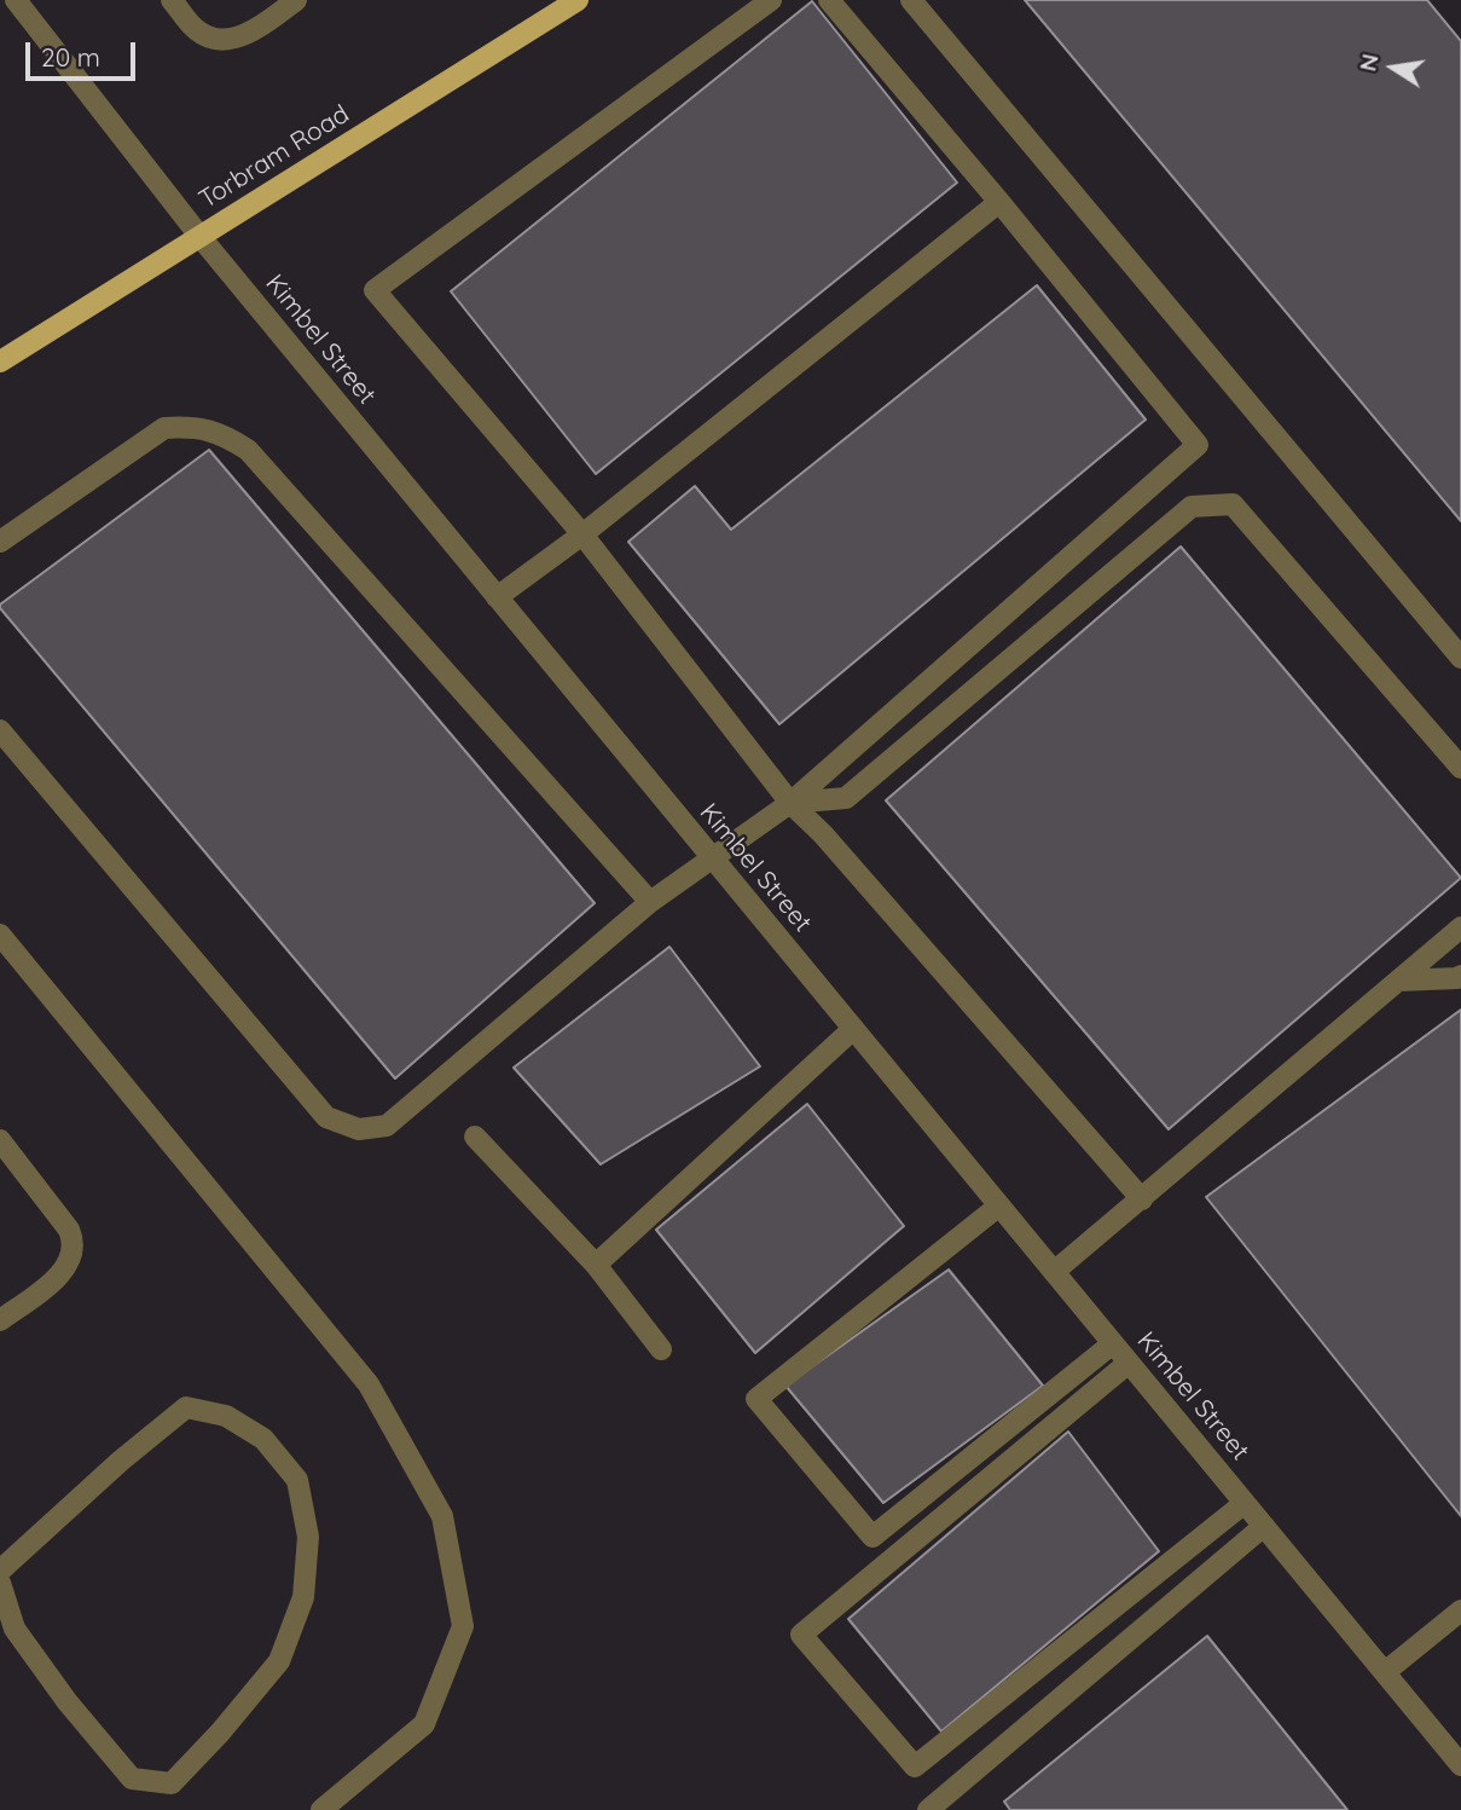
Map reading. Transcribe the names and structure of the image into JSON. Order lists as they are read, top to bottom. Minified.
{"streets":{"main road":["Torbram Road"],"street":["Kimbel Street"]},"crossings":[["Torbram Road","Kimbel Street"]],"scale_bar":"20 m","north":"left"}
